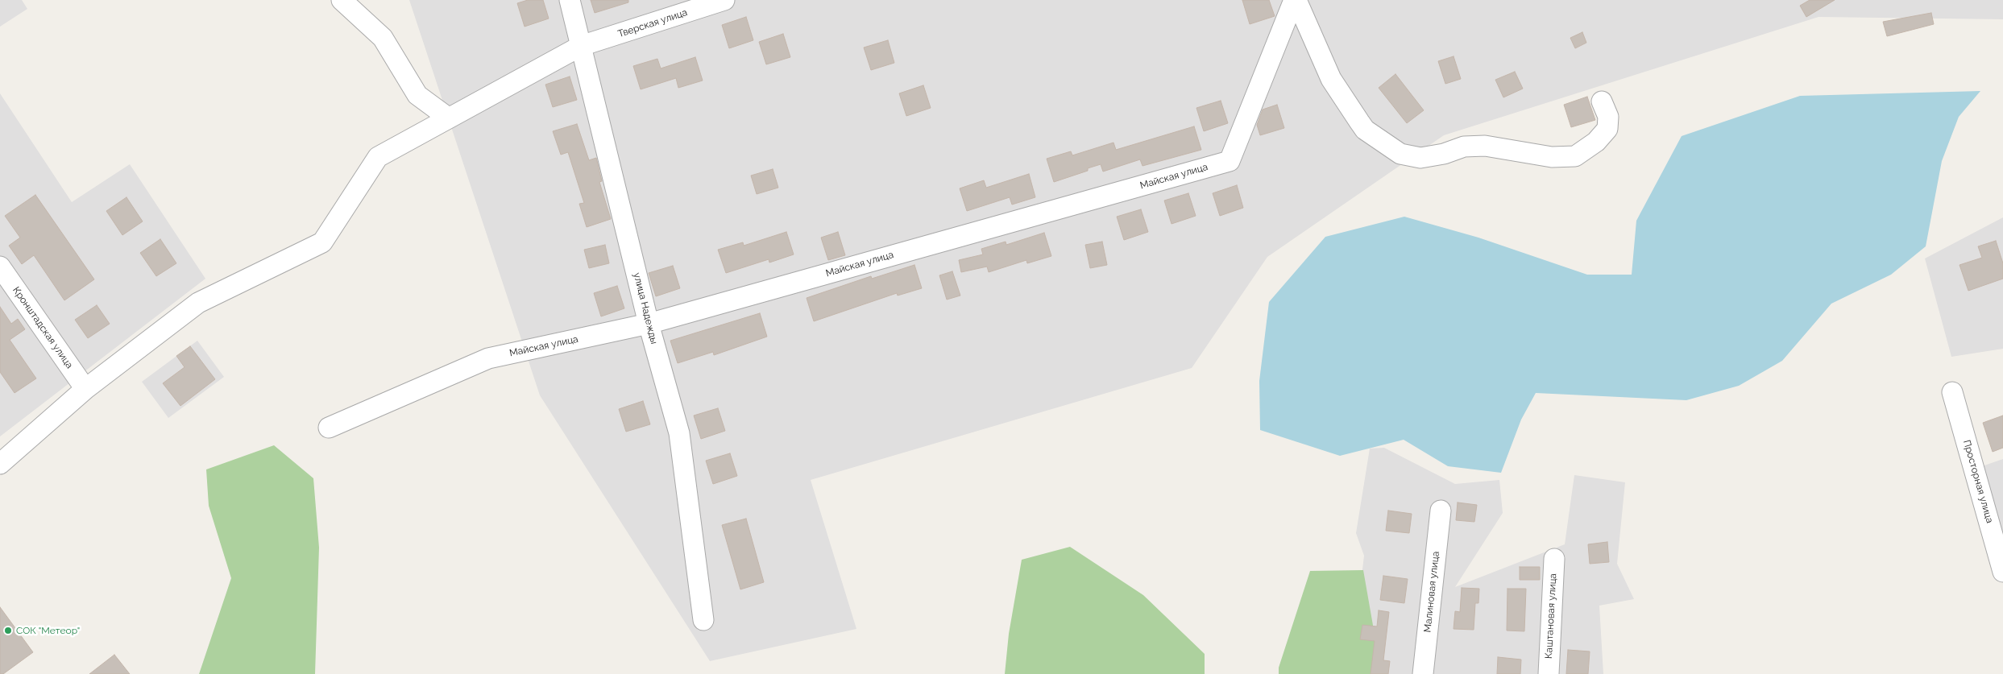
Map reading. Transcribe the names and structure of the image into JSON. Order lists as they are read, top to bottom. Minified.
{"streets":{"street":["Тверская улица","Майская улица","улица Надежды","Кронштадская улица","Просторная улица","Малиновая улица","Каштановая улица"]},"crossings":[["Тверская улица","улица Надежды"],["Тверская улица","Кронштадская улица"],["Майская улица","улица Надежды"]],"places":["СОК \"Метеор\""]}
